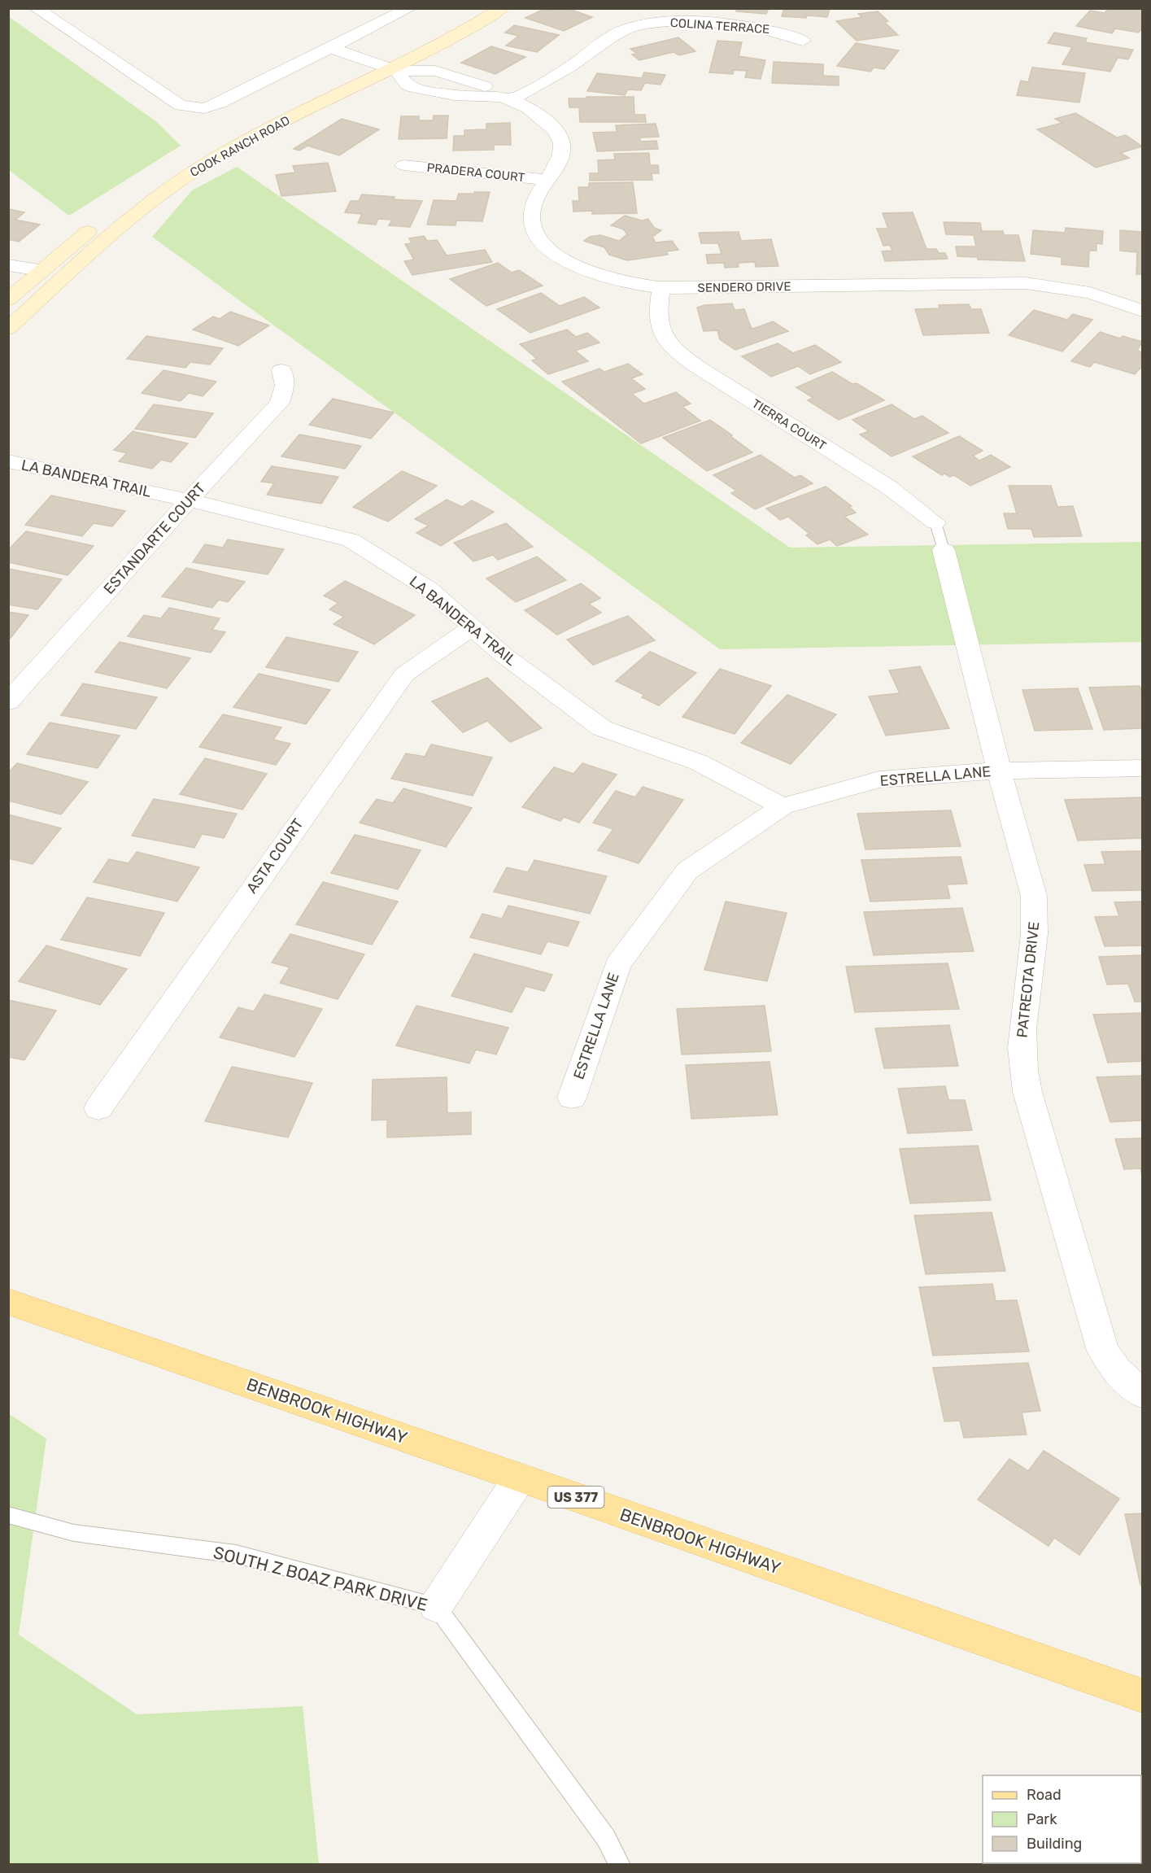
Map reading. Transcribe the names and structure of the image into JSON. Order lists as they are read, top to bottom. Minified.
{"streets":{"main road":["BENBROOK HIGHWAY","US 377"],"street":["COLINA TERRACE","COOK RANCH ROAD","PRADERA COURT","SENDERO DRIVE","TIERRA COURT","LA BANDERA TRAIL","ESTANDARTE COURT","ESTRELLA LANE","ASTA COURT","PATREOTA DRIVE"],"lane":["SOUTH Z BOAZ PARK DRIVE"]},"crossings":[["COLINA TERRACE","SENDERO DRIVE"],["COOK RANCH ROAD","SENDERO DRIVE"],["PRADERA COURT","SENDERO DRIVE"],["SENDERO DRIVE","TIERRA COURT"],["TIERRA COURT","PATREOTA DRIVE"],["LA BANDERA TRAIL","ESTANDARTE COURT"],["LA BANDERA TRAIL","ESTRELLA LANE"],["LA BANDERA TRAIL","ASTA COURT"],["ESTRELLA LANE","PATREOTA DRIVE"]],"legend":["Road","Park","Building"]}
